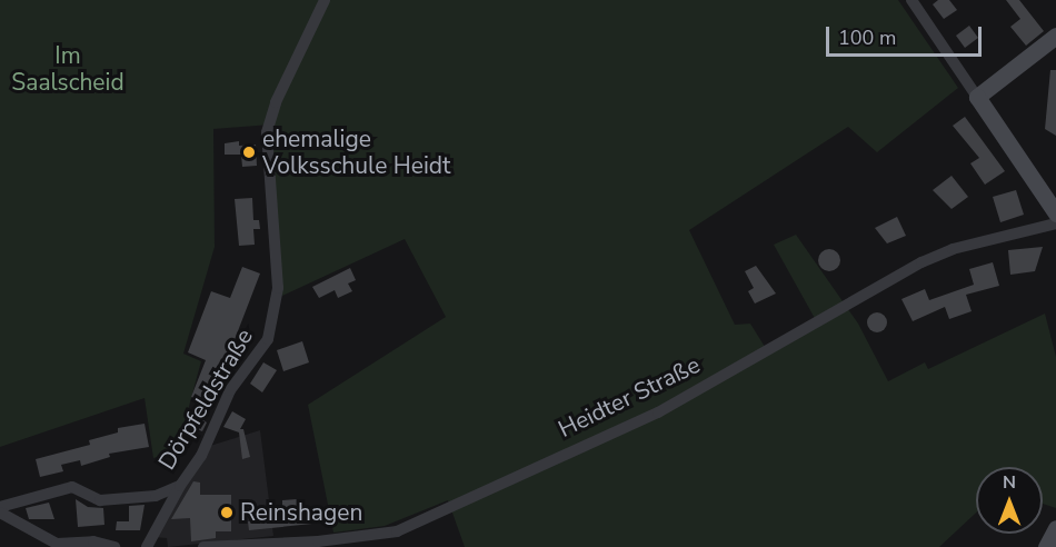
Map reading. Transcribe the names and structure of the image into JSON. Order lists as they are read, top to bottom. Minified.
{"streets":{"street":["Heidter Straße","Dörpfeldstraße"]},"parks":["Im Saalscheid"],"places":["ehemalige Volksschule Heidt","Reinshagen"],"scale_bar":"100 m","north":"top"}
